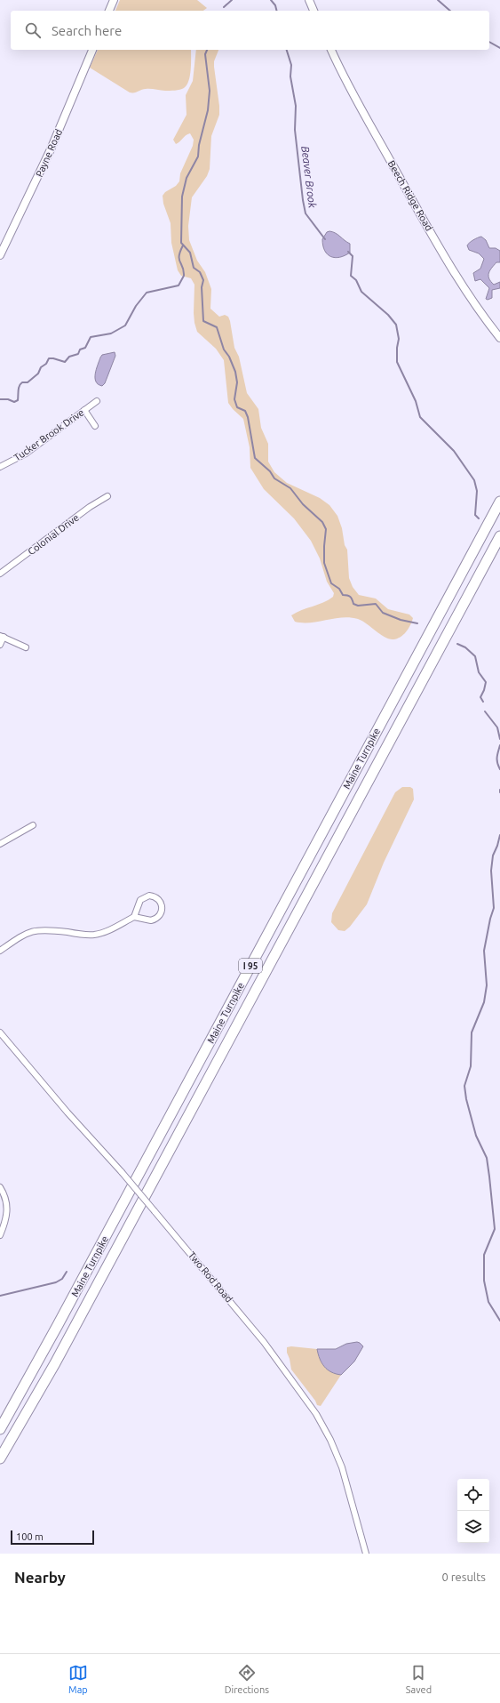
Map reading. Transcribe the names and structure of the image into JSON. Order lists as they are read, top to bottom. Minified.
{"streets":{"highway":["Maine Turnpike","I 95"],"street":["Payne Road","Beech Ridge Road","Tucker Brook Drive","Colonial Drive","Two Rod Road"]},"water":["Beaver Brook"],"scale_bar":"100 m","page":{"search":"Search here","scale":"100 m","heading":["Nearby","0 results"],"nav":["Map","Directions","Saved"]}}
